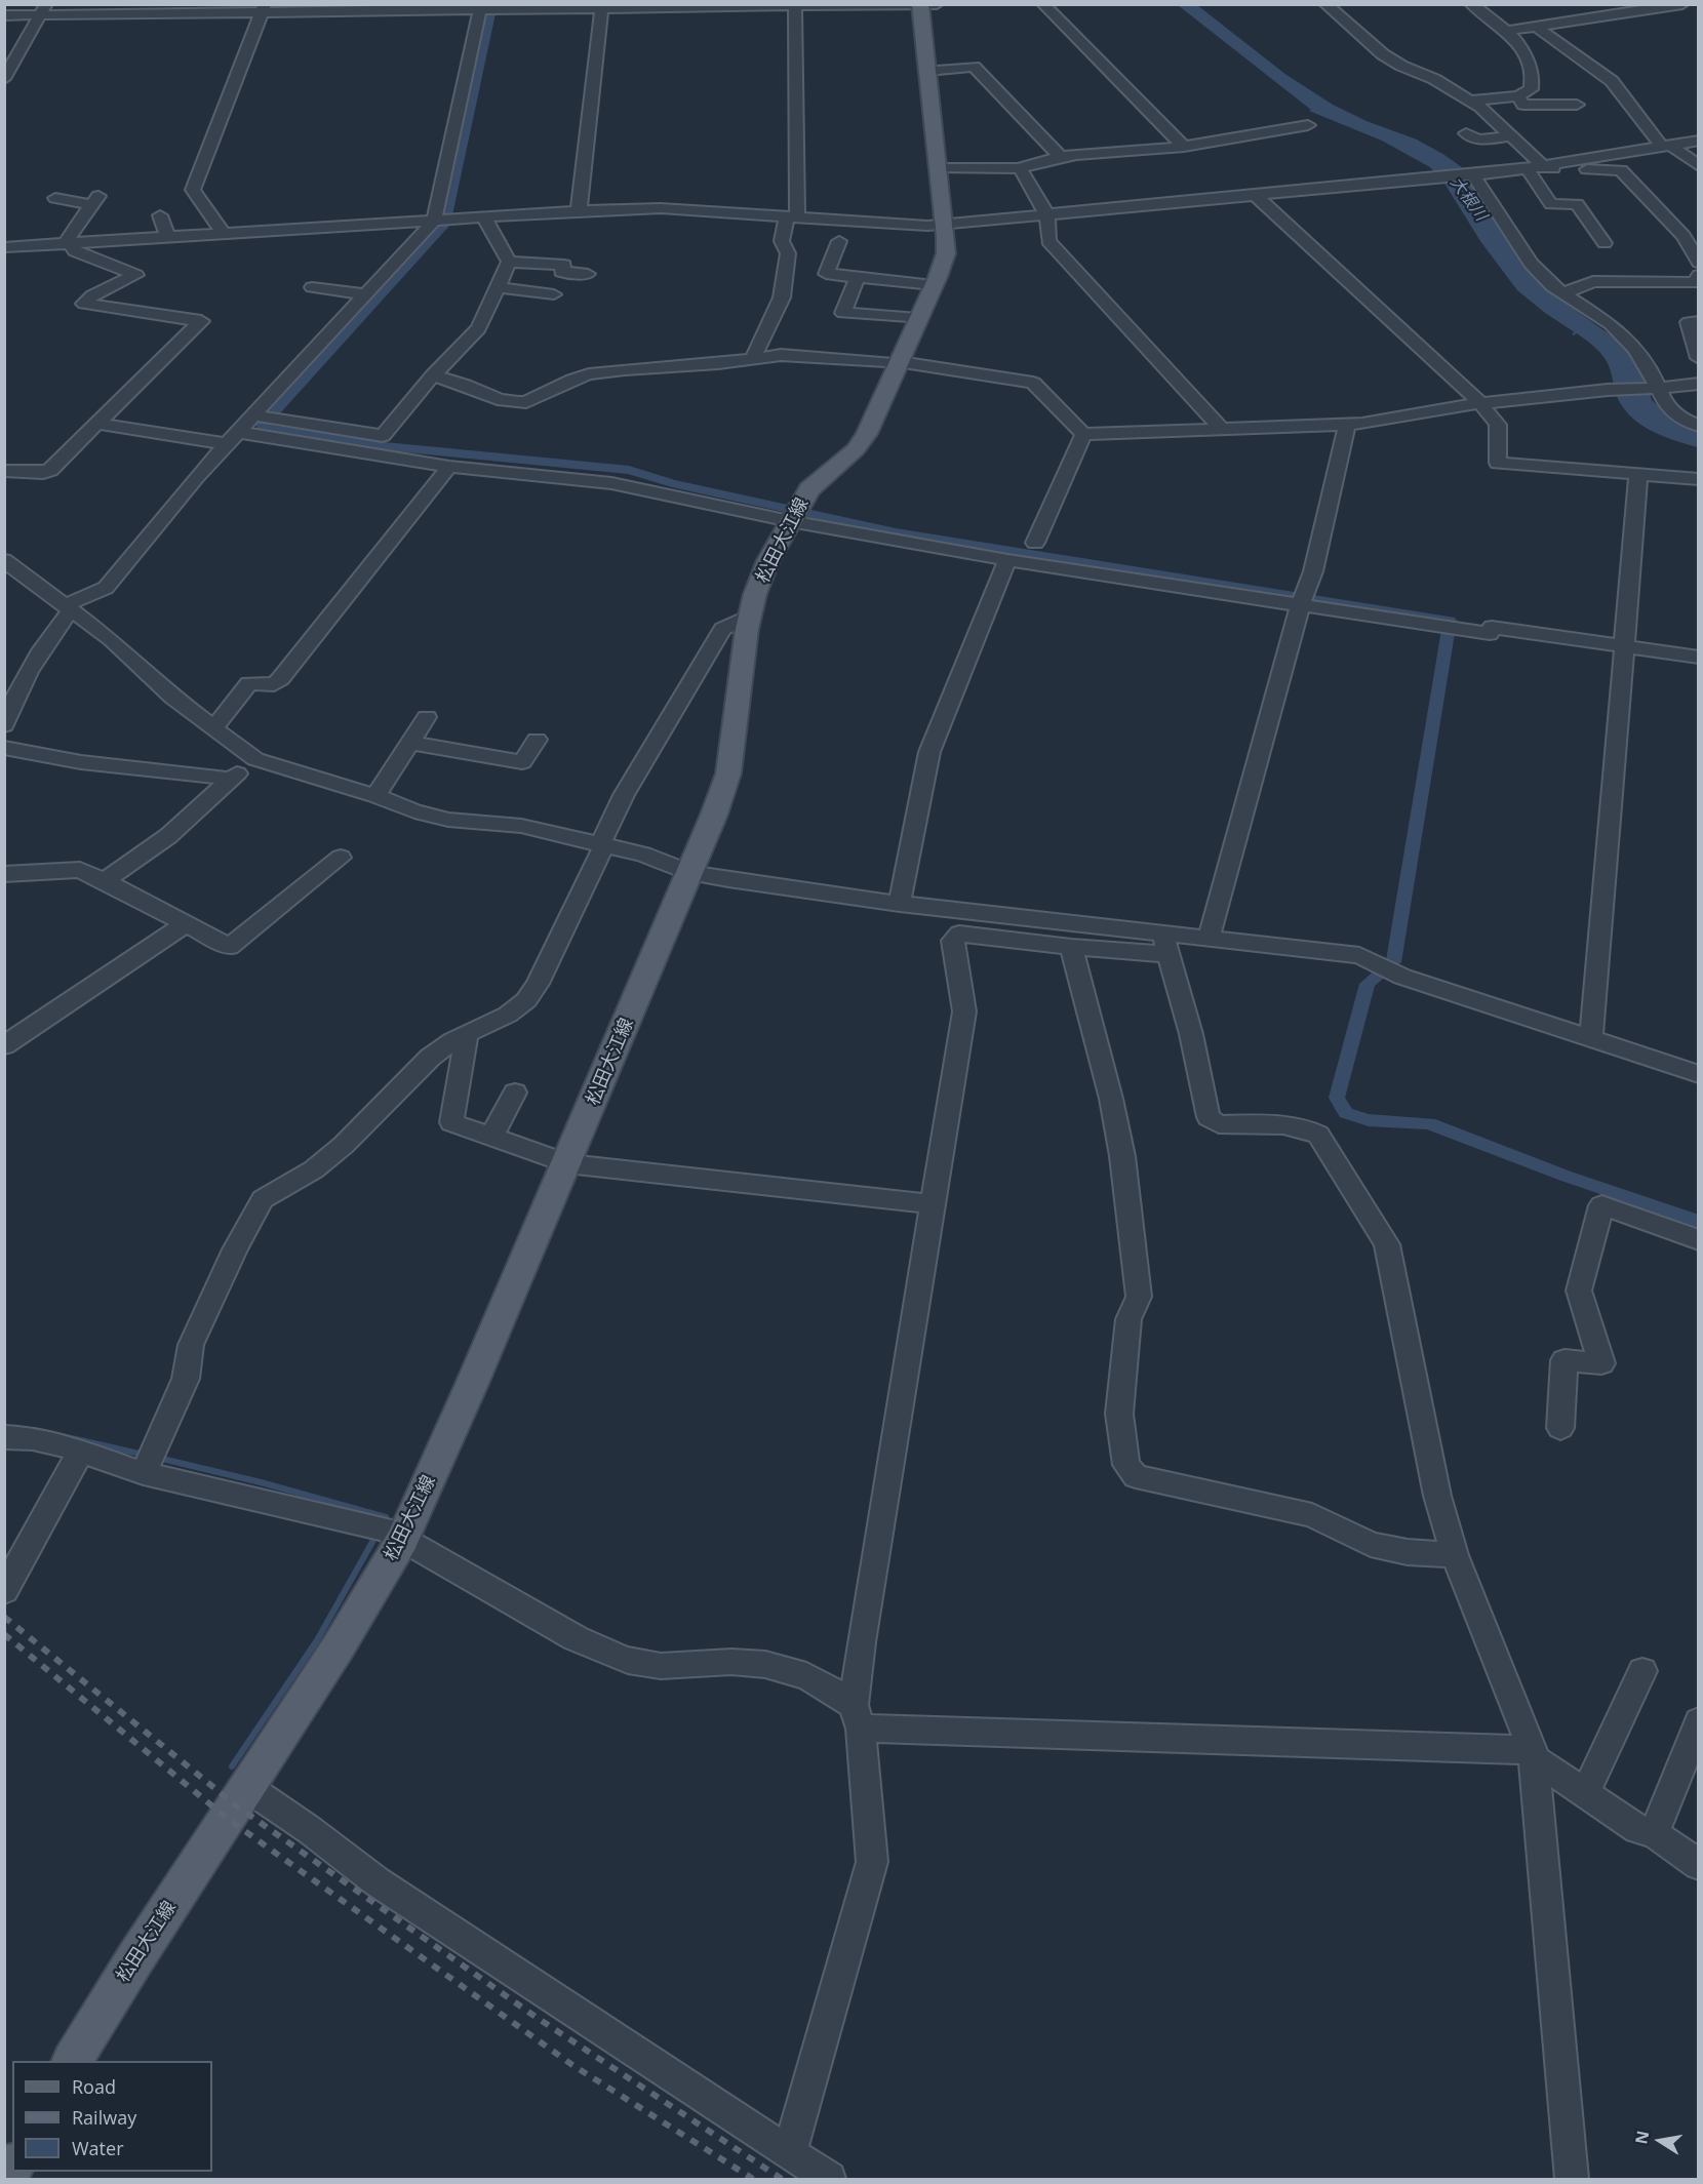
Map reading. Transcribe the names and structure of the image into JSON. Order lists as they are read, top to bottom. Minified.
{"streets":{"main road":["松田大江線"]},"water":["大根川"],"legend":["Road","Railway","Water"],"north":"left"}
